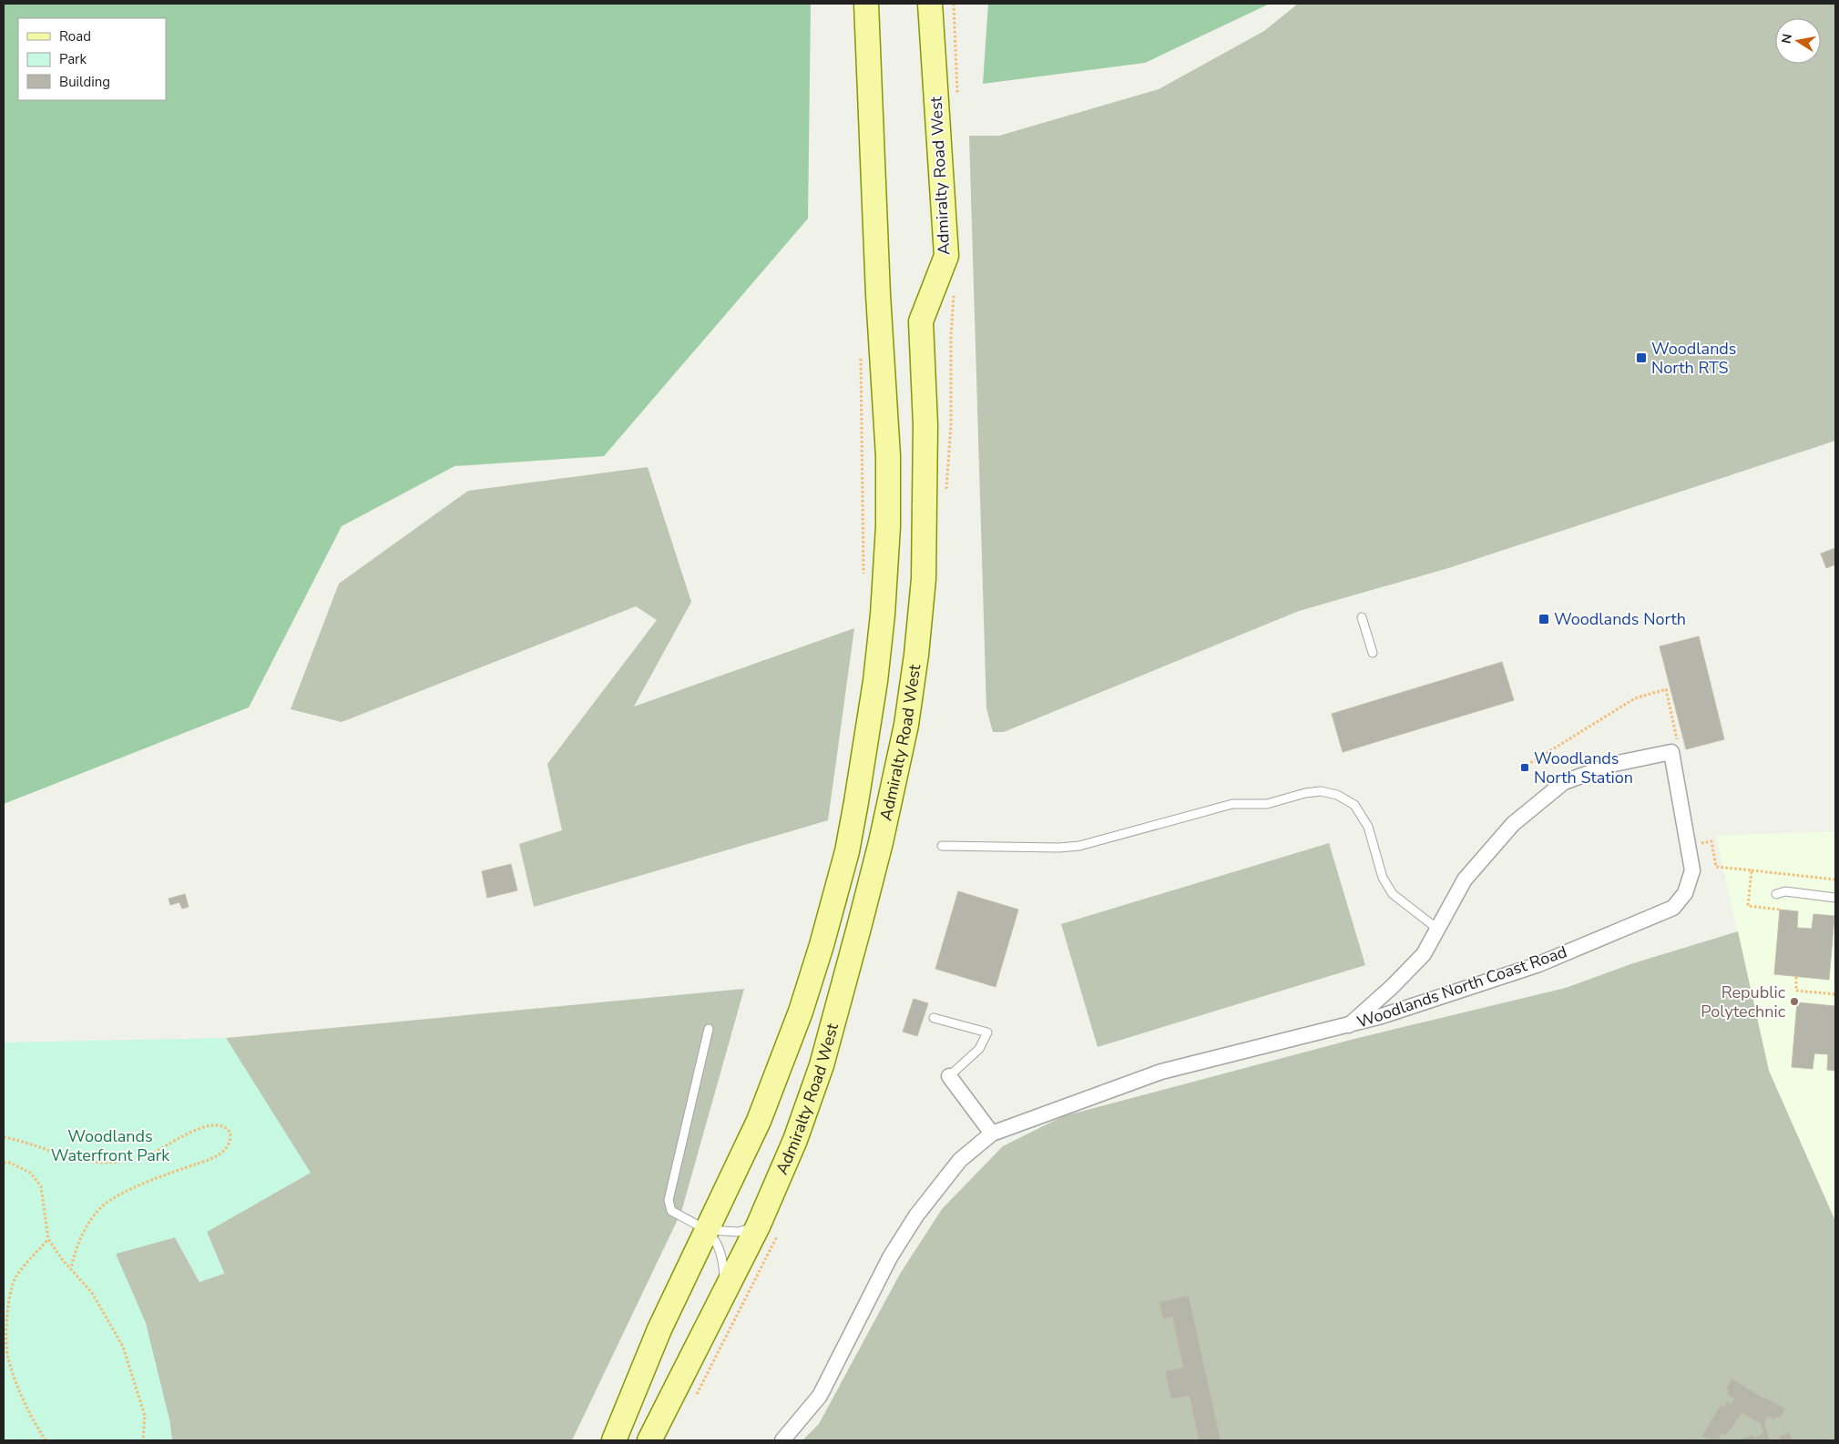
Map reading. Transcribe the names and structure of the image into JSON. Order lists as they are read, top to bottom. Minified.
{"streets":{"main road":["Admiralty Road West"],"street":["Woodlands North Coast Road"]},"parks":["Woodlands Waterfront Park"],"places":{"transit":["Woodlands North RTS","Woodlands North","Woodlands North Station"],"other":["Republic Polytechnic"]},"legend":["Road","Park","Building"],"north":"left"}
